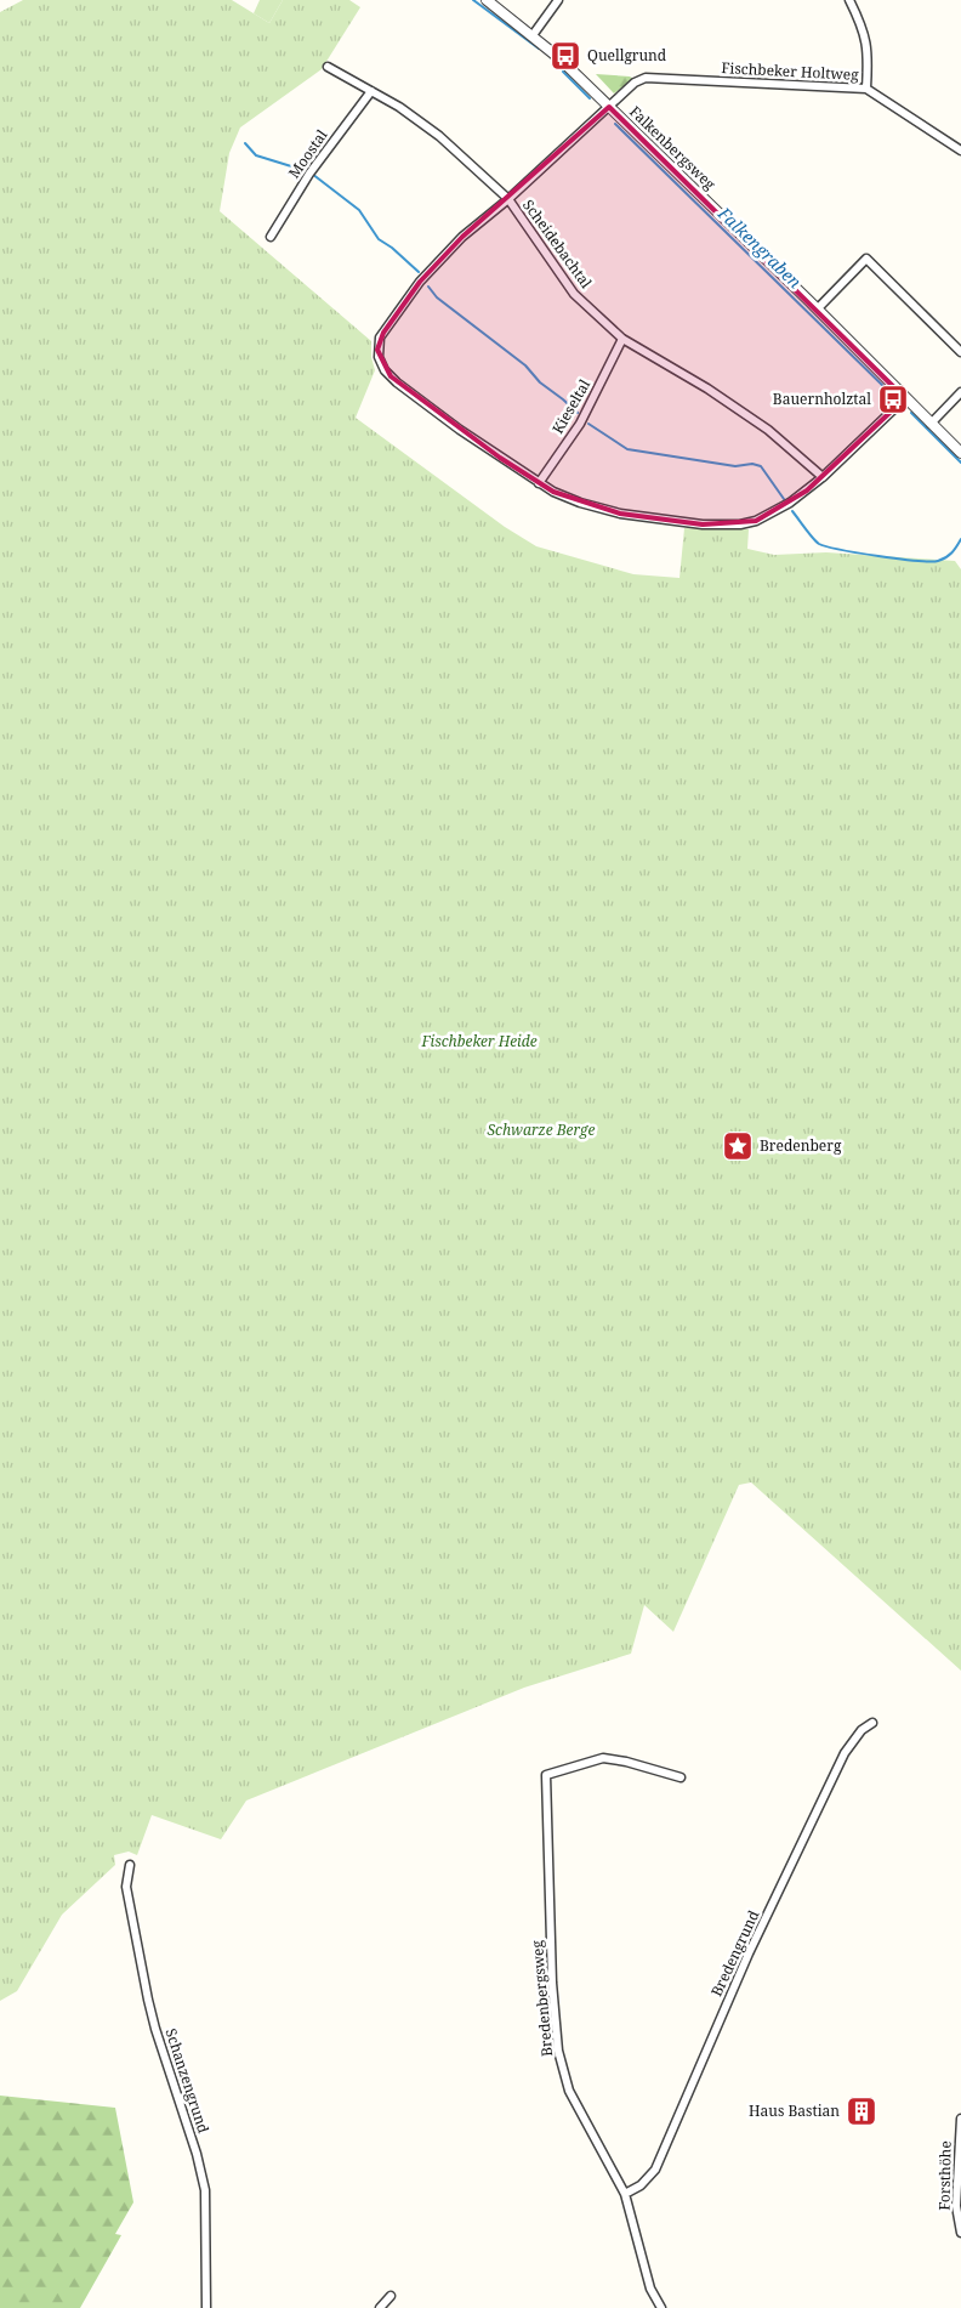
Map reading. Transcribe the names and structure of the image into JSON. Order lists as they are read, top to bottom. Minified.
{"streets":{"street":["Fischbeker Holtweg","Falkenbergsweg","Moostal","Scheidebachtal","Kieseltal","Bredengrund","Bredenbergsweg","Schanzengrund","Forsthöhe"]},"crossings":[["Fischbeker Holtweg","Falkenbergsweg"],["Moostal","Scheidebachtal"],["Scheidebachtal","Kieseltal"],["Bredengrund","Bredenbergsweg"]],"water":["Falkengraben"],"parks":["Fischbeker Heide","Schwarze Berge"],"places":{"bus stop":["Quellgrund","Bauernholztal"],"place":["Bredenberg"],"building":["Haus Bastian"]}}
